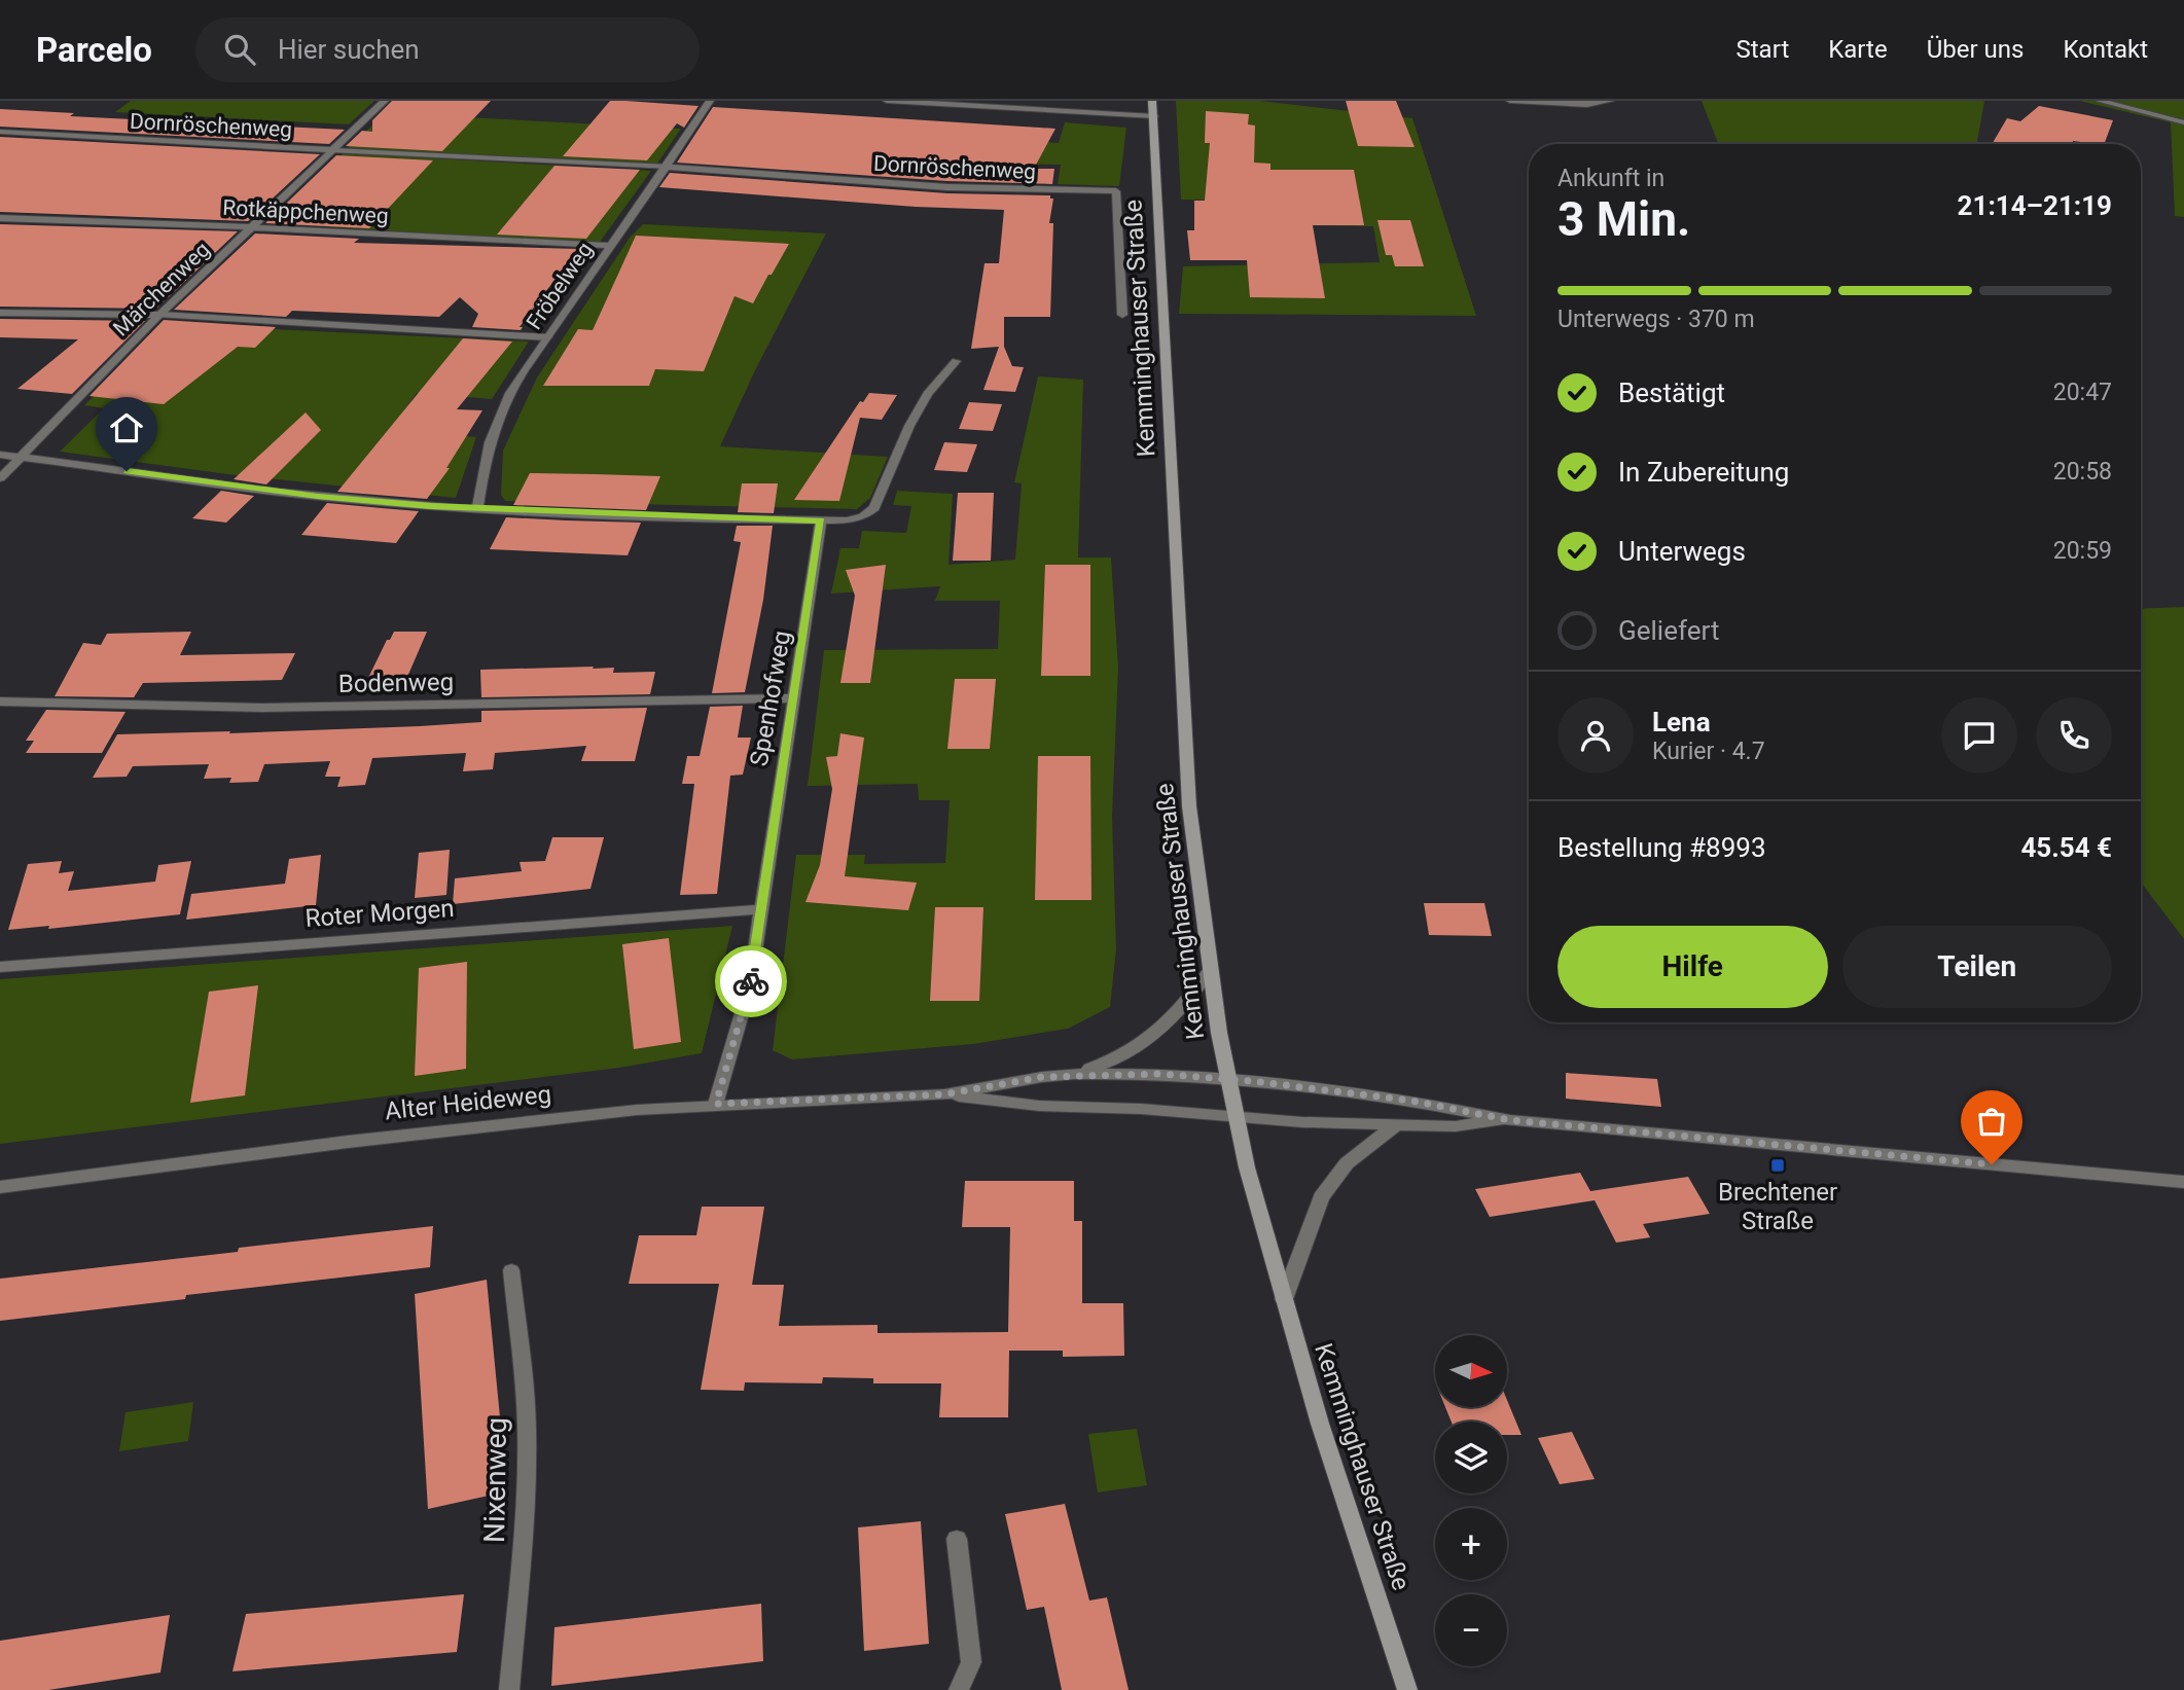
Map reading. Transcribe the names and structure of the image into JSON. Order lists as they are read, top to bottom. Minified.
{"streets":{"main road":["Kemminghauser Straße"],"street":["Dornröschenweg","Rotkäppchenweg","Fröbelweg","Märchenweg","Bodenweg","Spenhofweg","Roter Morgen","Alter Heideweg","Nixenweg"]},"crossings":[["Dornröschenweg","Fröbelweg"],["Dornröschenweg","Märchenweg"],["Rotkäppchenweg","Fröbelweg"],["Rotkäppchenweg","Märchenweg"],["Kemminghauser Straße","Alter Heideweg"],["Bodenweg","Spenhofweg"],["Spenhofweg","Roter Morgen"],["Spenhofweg","Alter Heideweg"]],"places":{"transit":["Brechtener Straße"]},"north":"right","page":{"header":"Parcelo","search":"Hier suchen","nav":["Start","Karte","Über uns","Kontakt"],"heading":["3 Min.","Ankunft in","21:14–21:19"],"panel":["Lena","Kurier · 4.7","Bestellung #8993","45.54 €"],"bar":"Unterwegs · 370 m","list":[["Bestätigt","20:47"],["In Zubereitung","20:58"],["Unterwegs","20:59"],"Geliefert"],"buttons":["Hilfe","Teilen"],"map_buttons":["+","−"]}}
